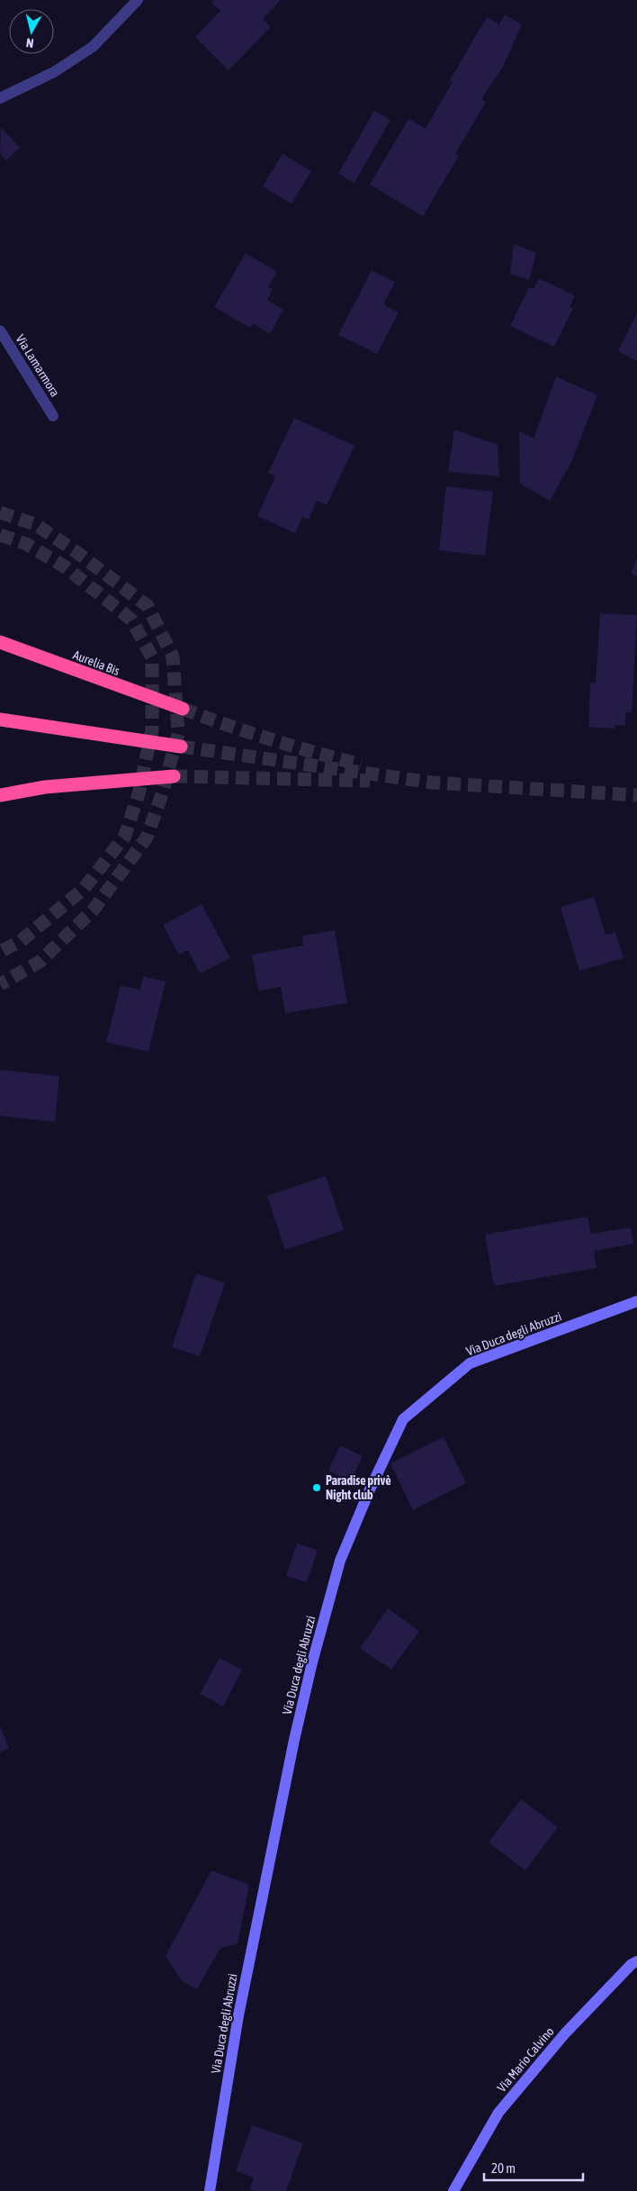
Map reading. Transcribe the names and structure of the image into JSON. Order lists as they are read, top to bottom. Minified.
{"streets":{"highway":["Aurelia Bis"],"street":["Via Lamarmora","Via Duca degli Abruzzi","Via Mario Calvino"]},"places":["Paradise privè Night club"],"scale_bar":"20 m","north":"bottom"}
